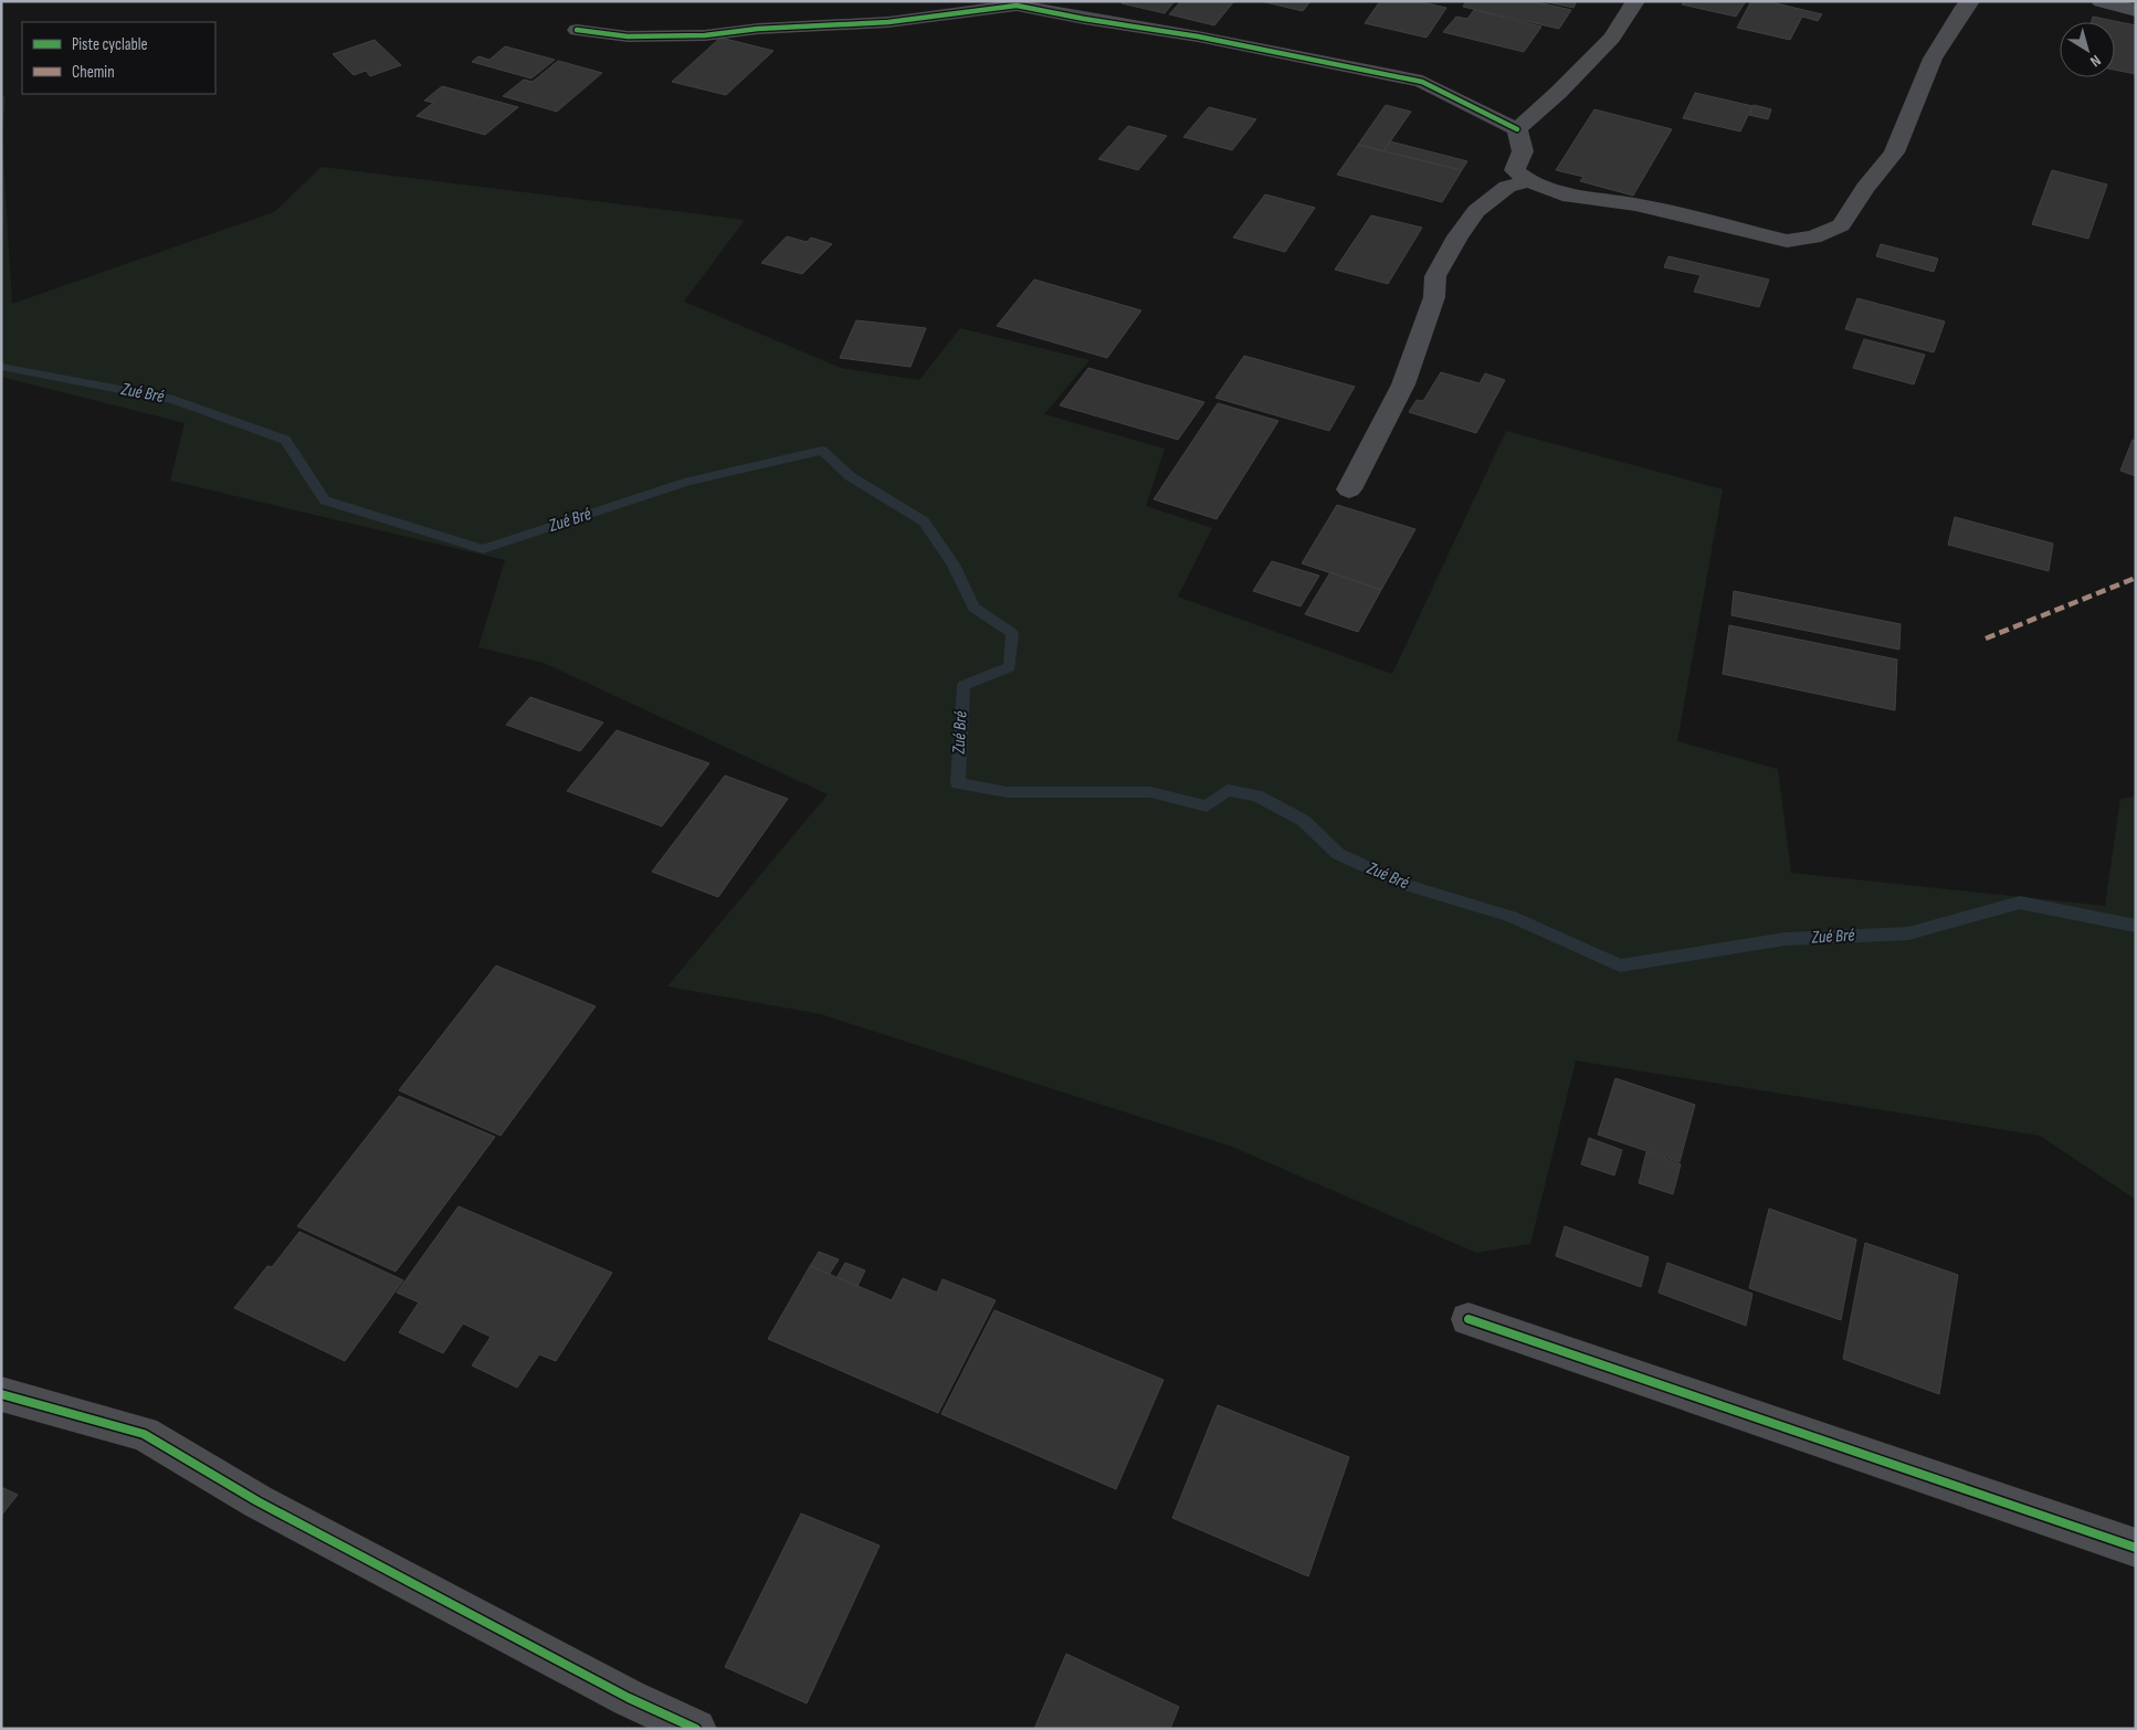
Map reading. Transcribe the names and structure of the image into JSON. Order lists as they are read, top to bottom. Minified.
{"water":["Zué Bré"],"legend":["Piste cyclable","Chemin"],"north":"bottom right"}
